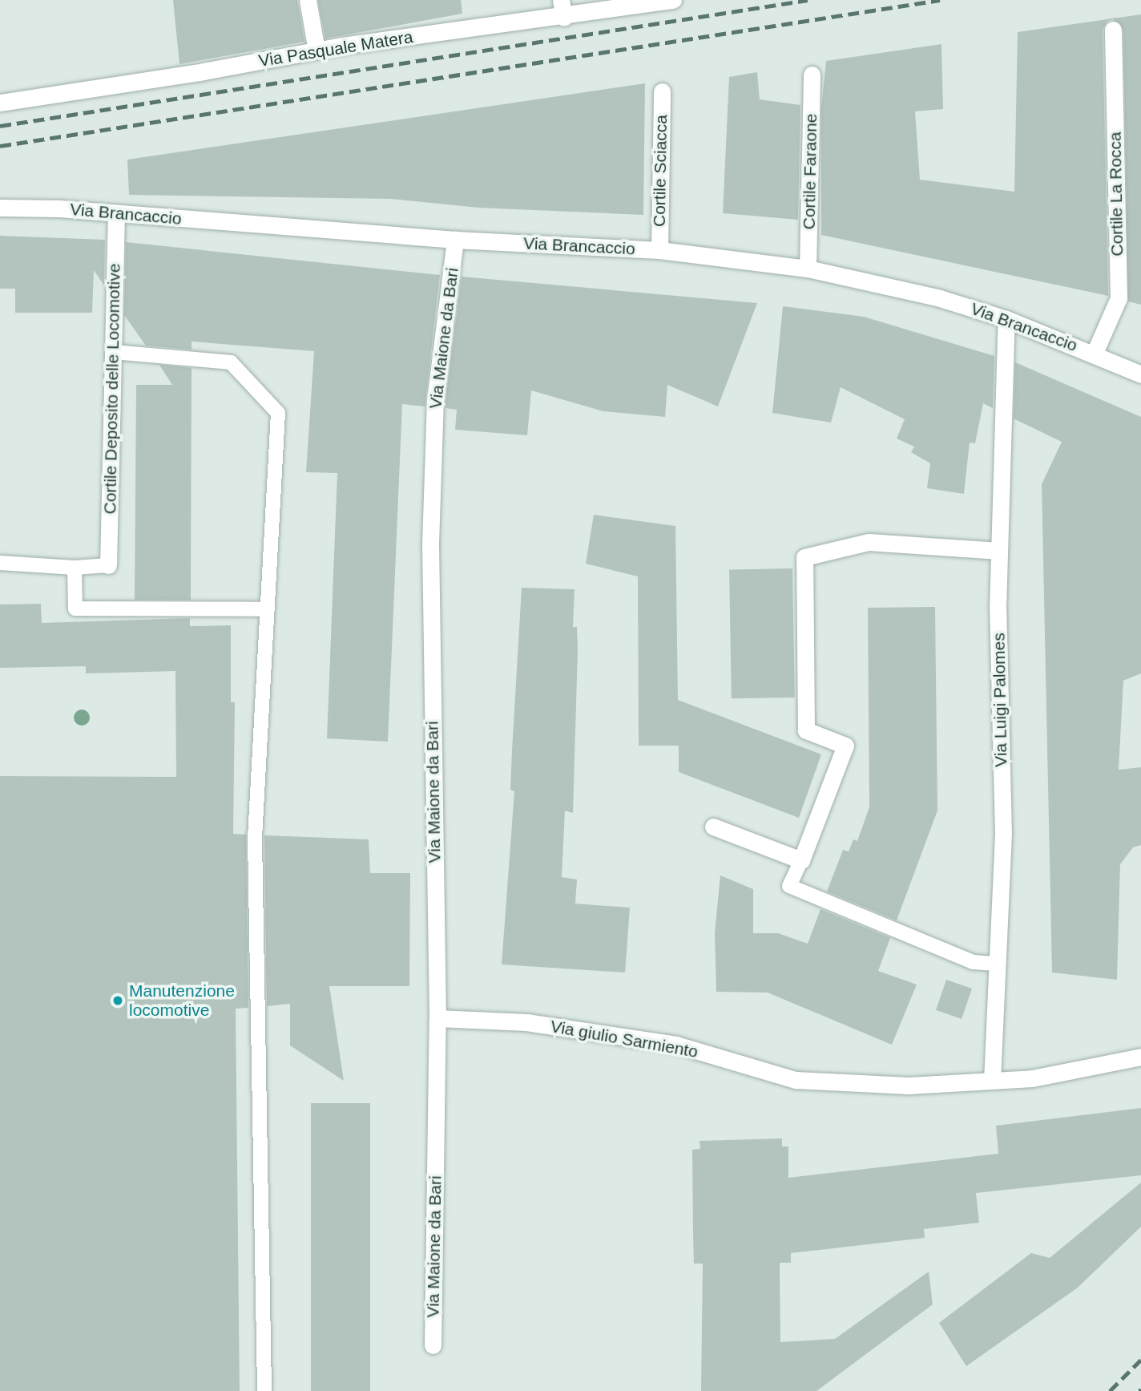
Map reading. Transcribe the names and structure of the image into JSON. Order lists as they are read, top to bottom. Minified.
{"streets":{"street":["Via Pasquale Matera","Cortile Sciacca","Cortile Faraone","Cortile La Rocca","Via Brancaccio","Via Maione da Bari","Cortile Deposito delle Locomotive","Via Luigi Palomes","Via giulio Sarmiento"]},"crossings":[["Cortile Sciacca","Via Brancaccio"],["Cortile Faraone","Via Brancaccio"],["Cortile La Rocca","Via Brancaccio"],["Via Brancaccio","Via Maione da Bari"],["Via Brancaccio","Cortile Deposito delle Locomotive"],["Via Brancaccio","Via Luigi Palomes"],["Via Maione da Bari","Via giulio Sarmiento"],["Via Luigi Palomes","Via giulio Sarmiento"]],"places":["Manutenzione locomotive"]}
